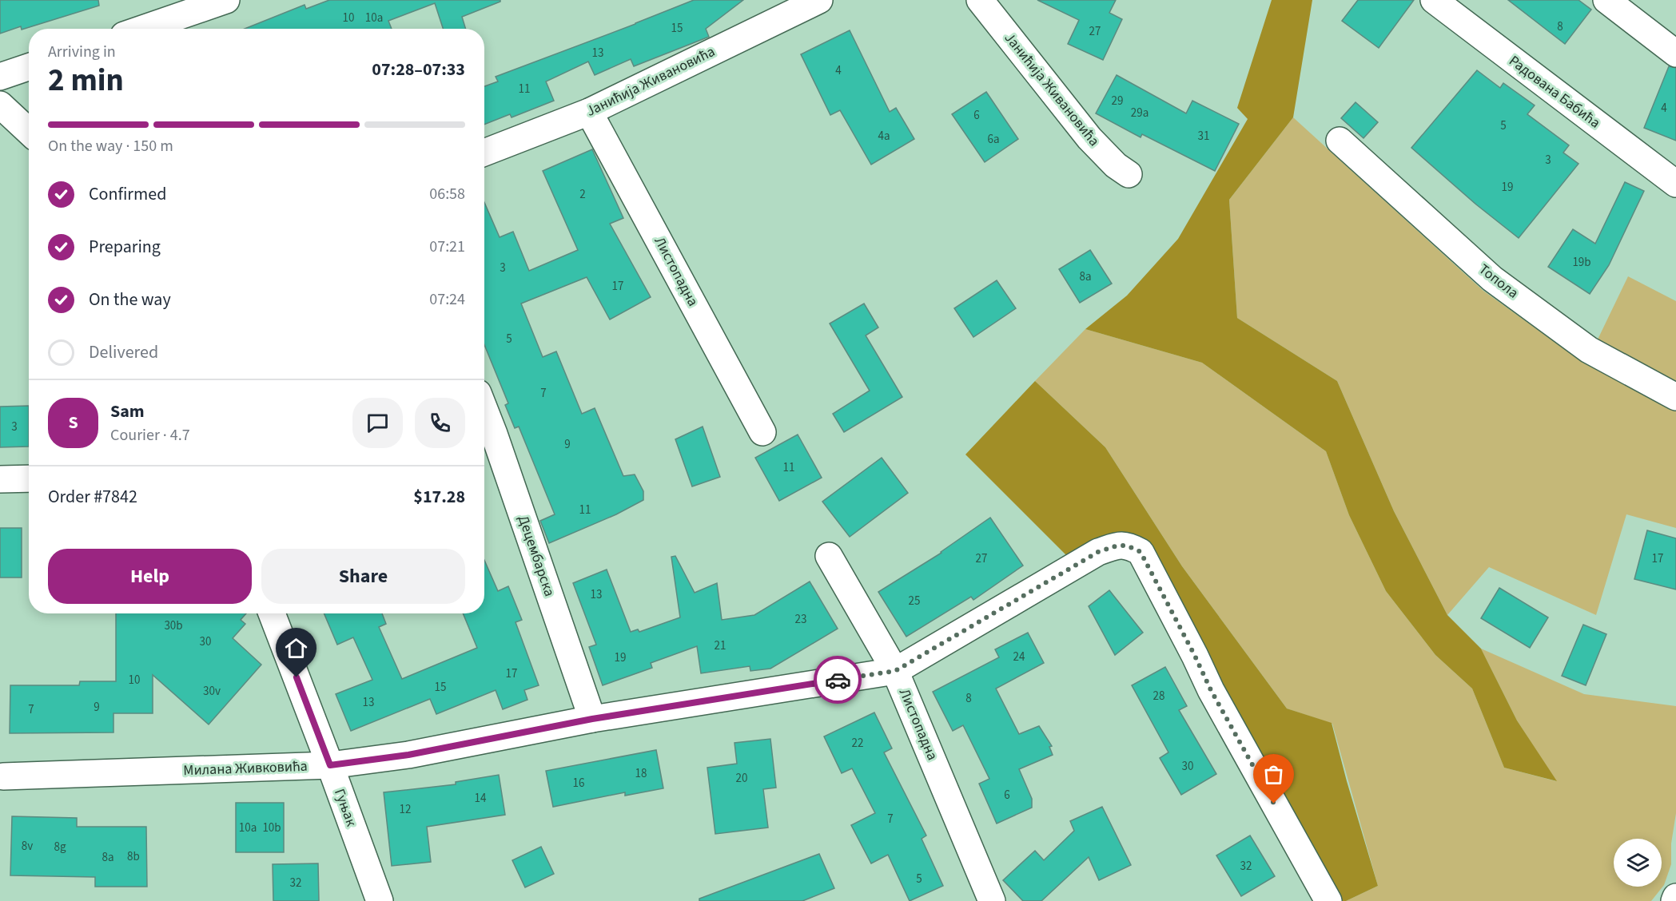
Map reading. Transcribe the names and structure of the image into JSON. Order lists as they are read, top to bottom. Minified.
{"streets":{"street":["Јанићија Живановића","Радована Бабића","Листопадна","Топола","Децембарска","Милана Живковића","Гуњак"]},"crossings":[["Јанићија Живановића","Листопадна"],["Листопадна","Милана Живковића"],["Децембарска","Милана Живковића"],["Милана Живковића","Гуњак"]],"house_numbers":["10","10a","8","15","27","13","4","11","29","4","29a","6","5","4a","31","6a","3","19","2","19b","3","8a","17","5","7","3","9","11","11","27","17","13","25","23","30b","30","21","24","19","17","10","15","30v","28","8","13","9","7","22","30","18","20","16","6","14","12","7","10a","10b","8v","8g","8b","8a","32","5","32"],"page":{"heading":["2 min","Arriving in","07:28–07:33"],"panel":["Sam","Courier · 4.7","Order #7842","$17.28"],"bar":"On the way · 150 m","list":[["Confirmed","06:58"],["Preparing","07:21"],["On the way","07:24"],"Delivered"],"round":"S","buttons":["Help","Share"]}}
